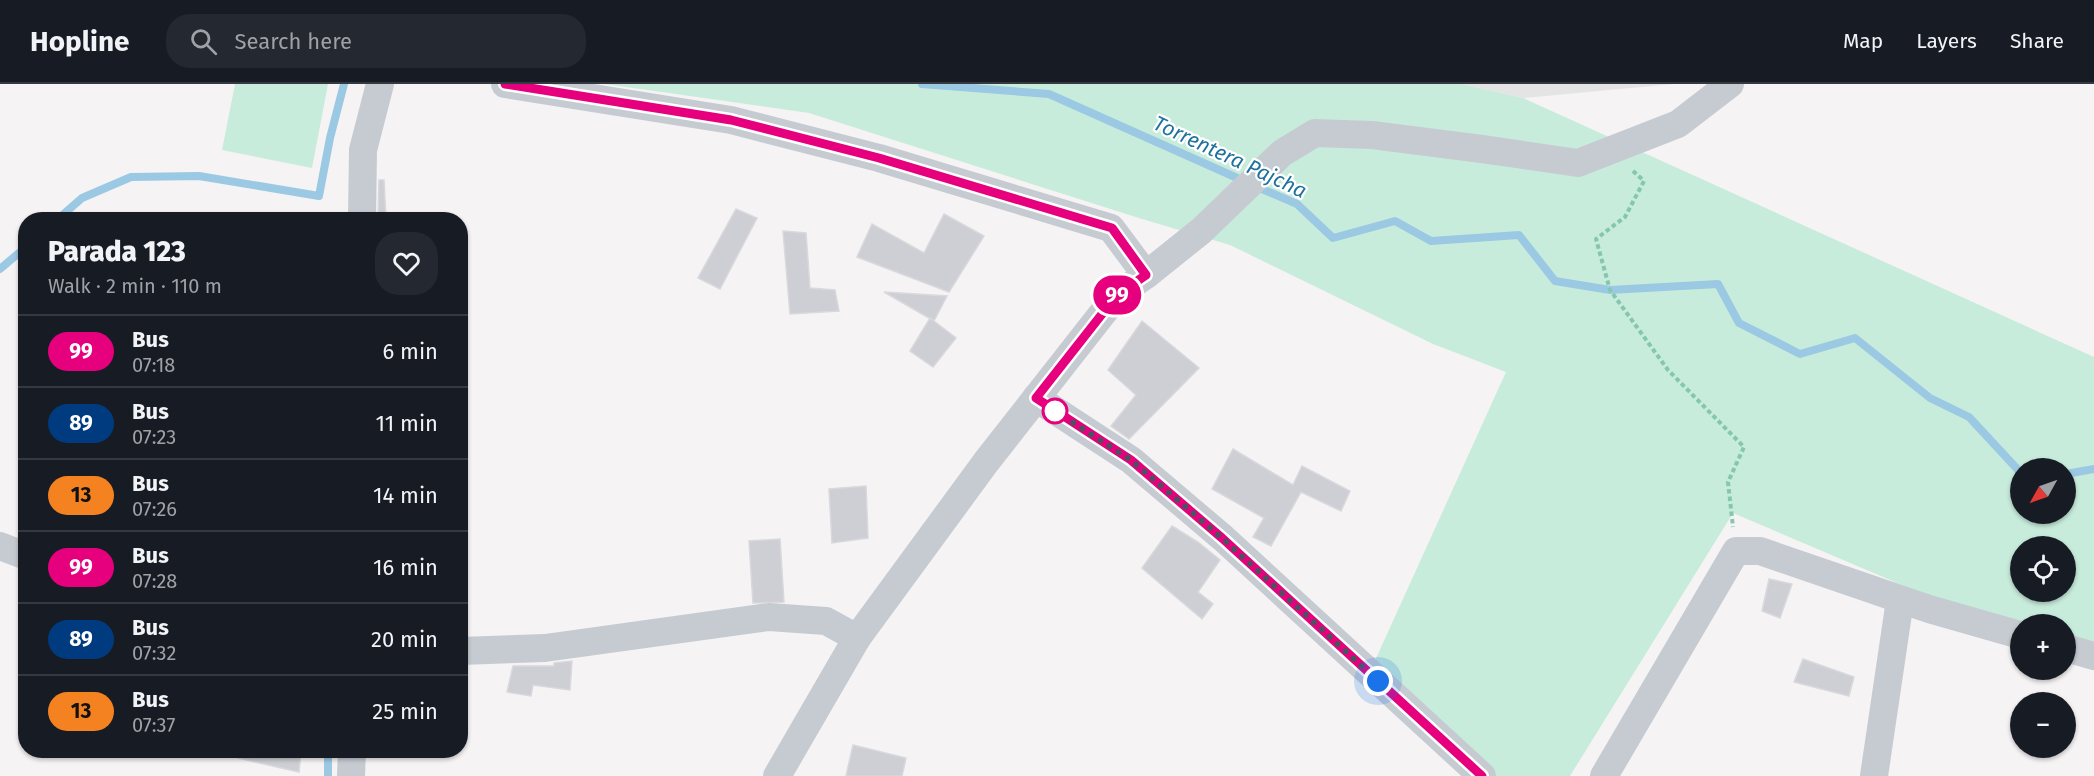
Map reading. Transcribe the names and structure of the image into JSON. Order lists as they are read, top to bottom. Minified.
{"water":["Torrentera Pajcha"],"lines":["bus line 99"],"north":"bottom left","page":{"header":"Hopline","search":"Search here","nav":["Map","Layers","Share"],"on_map":"99","heading":["Parada 123","Walk · 2 min · 110 m"],"list":[{"mark":"99","name":"Bus","note":"07:18","value":"6 min"},{"mark":"89","name":"Bus","note":"07:23","value":"11 min"},{"mark":"13","name":"Bus","note":"07:26","value":"14 min"},{"mark":"99","name":"Bus","note":"07:28","value":"16 min"},{"mark":"89","name":"Bus","note":"07:32","value":"20 min"},{"mark":"13","name":"Bus","note":"07:37","value":"25 min"}],"map_buttons":["+","−"]}}
